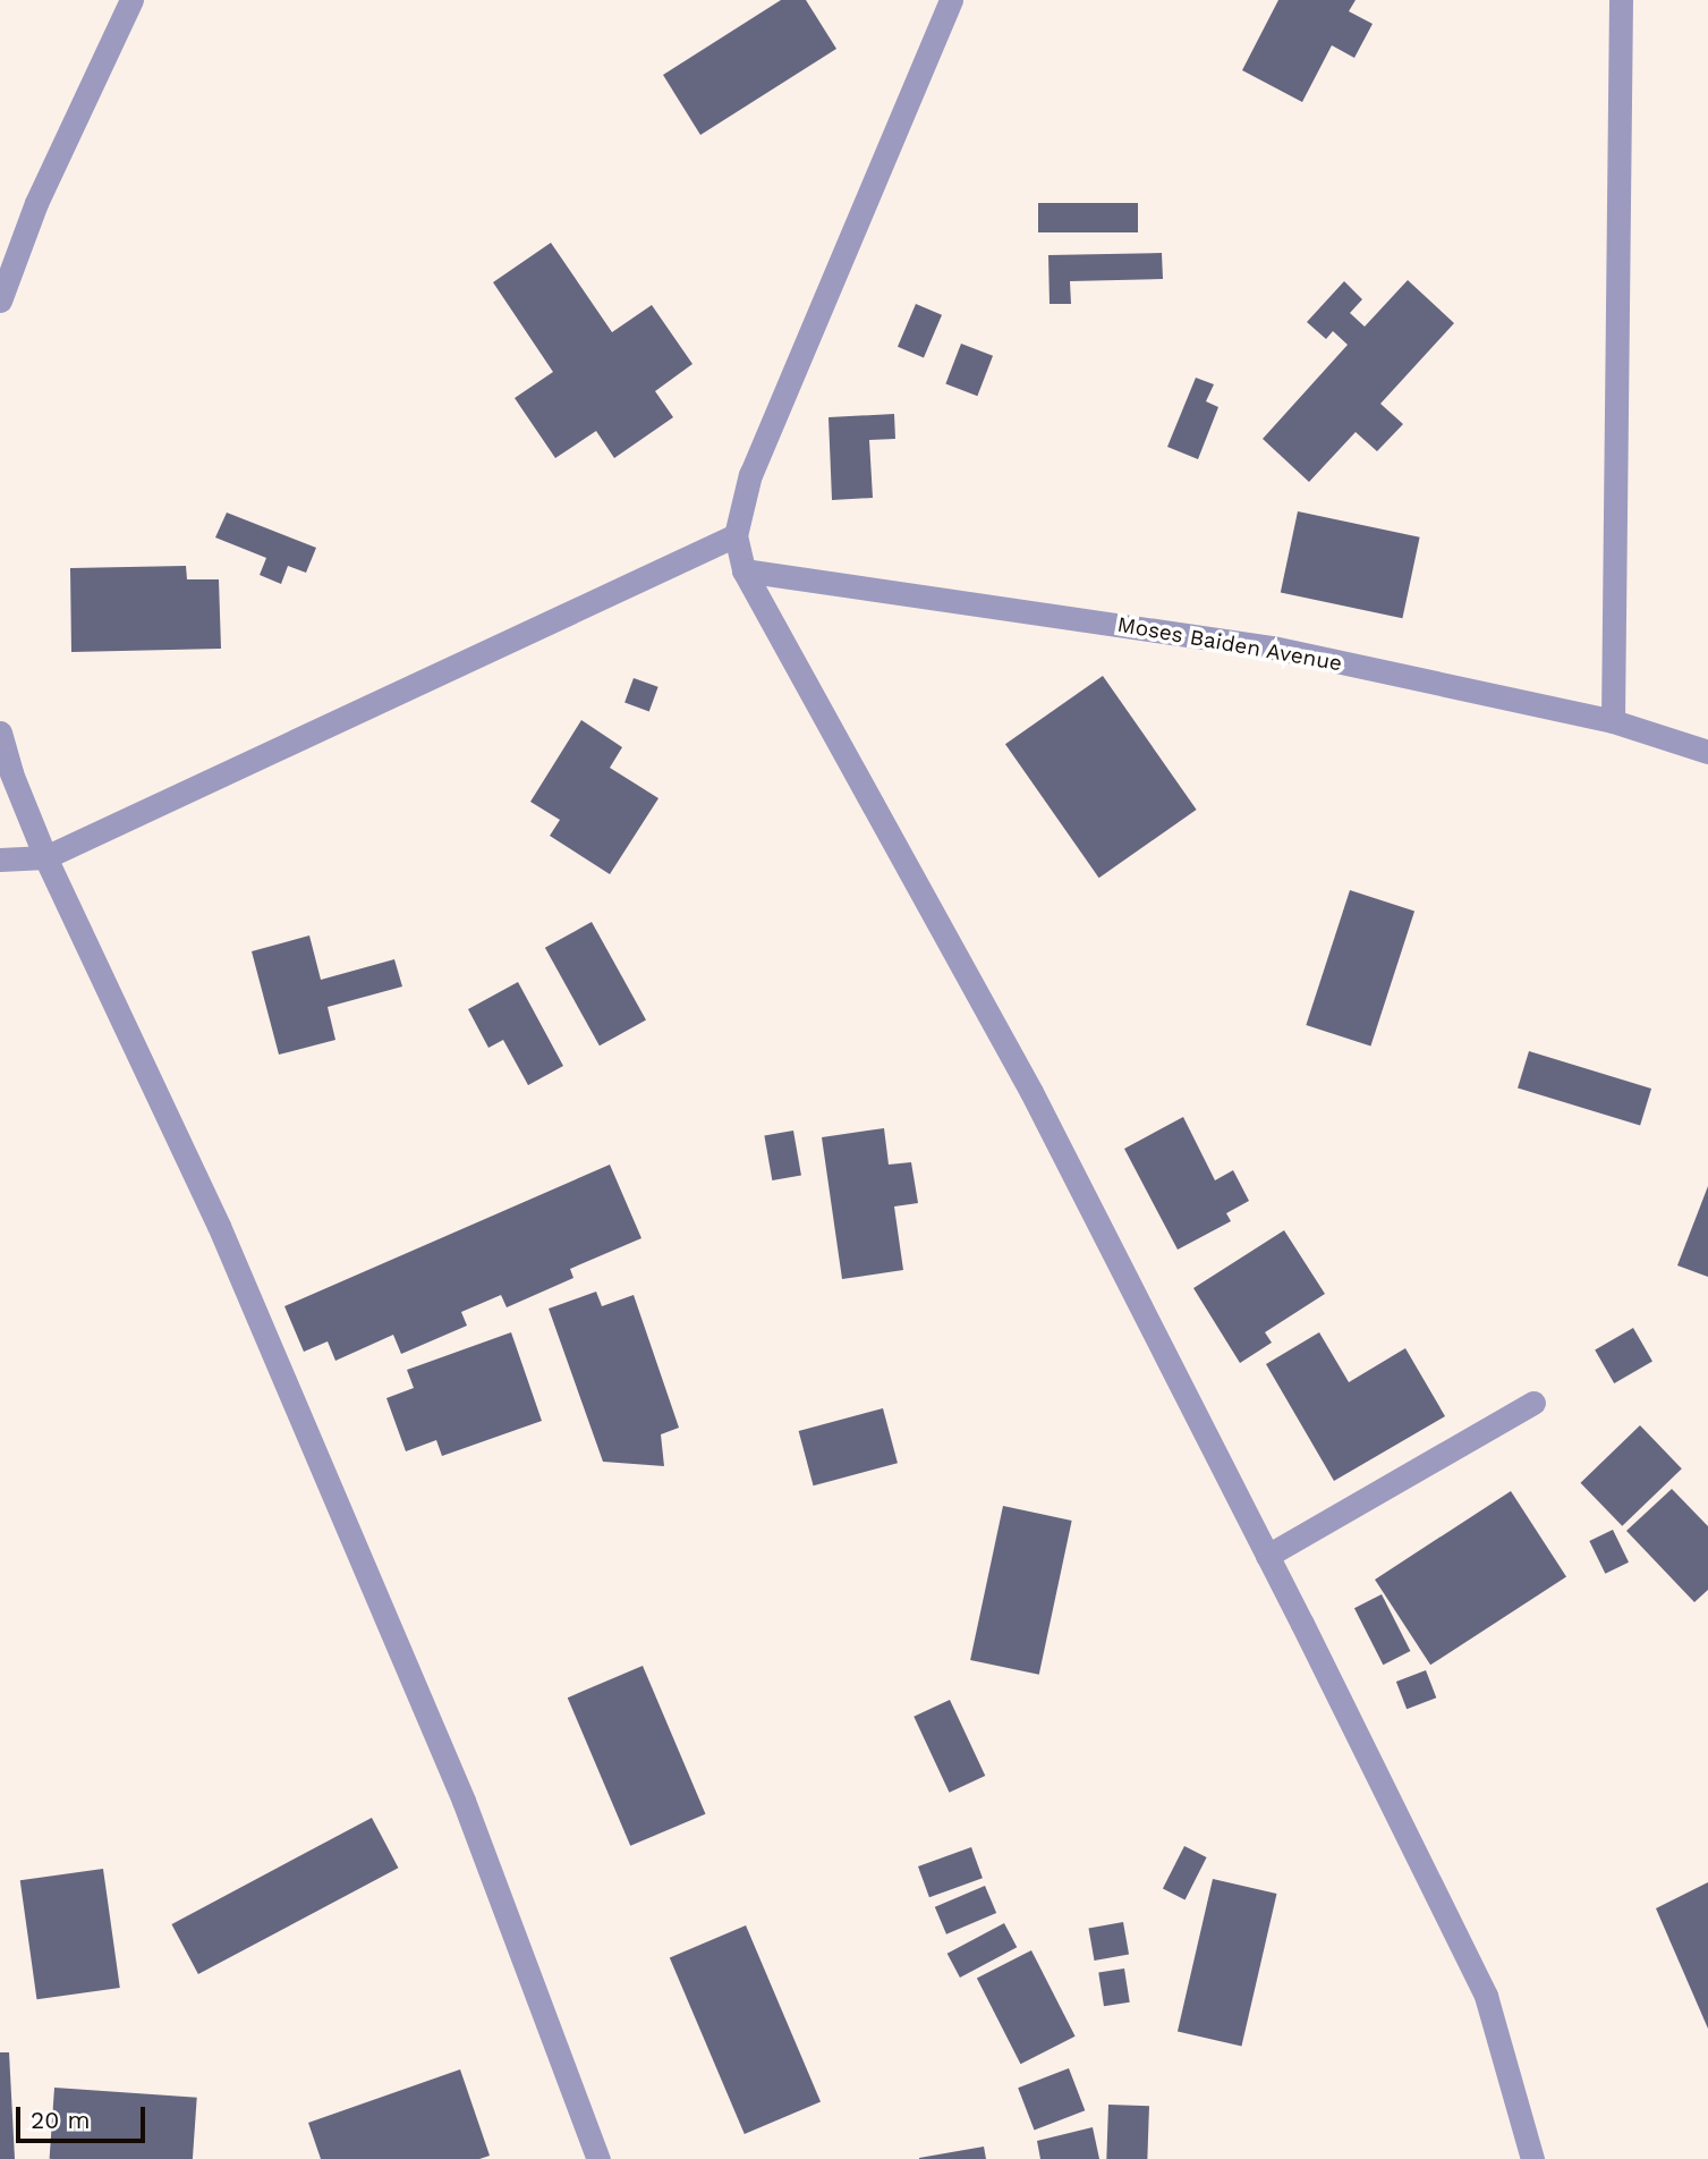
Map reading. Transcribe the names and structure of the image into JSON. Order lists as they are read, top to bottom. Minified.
{"streets":{"street":["Moses Baiden Avenue"]},"scale_bar":"20 m"}
